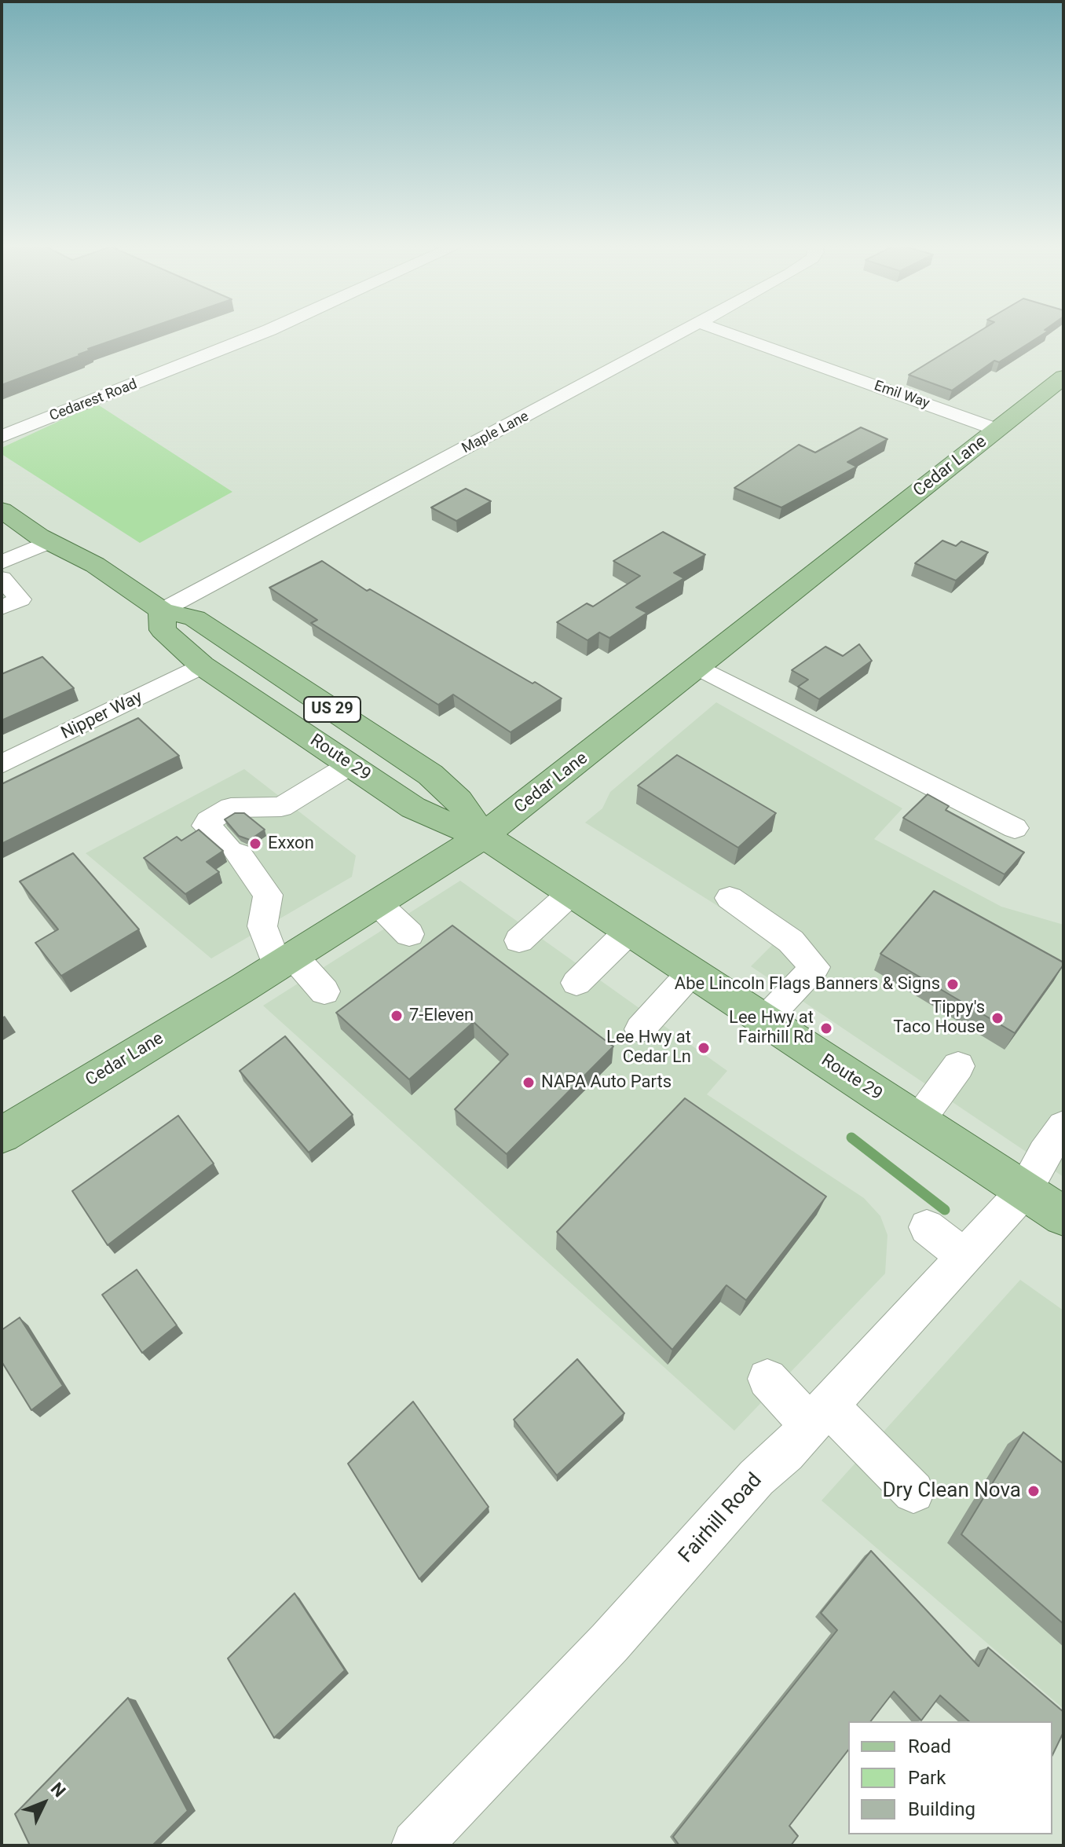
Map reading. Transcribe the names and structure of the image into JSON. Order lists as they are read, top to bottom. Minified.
{"streets":{"main road":["Cedar Lane","US 29","Route 29"],"street":["Emil Way","Cedarest Road","Maple Lane","Nipper Way","Fairhill Road"]},"crossings":[["Emil Way","Cedar Lane"],["Maple Lane","Route 29"],["Cedar Lane","Route 29"],["Nipper Way","Route 29"],["Route 29","Fairhill Road"]],"places":["Exxon","Abe Lincoln Flags Banners & Signs","7-Eleven","Tippy's Taco House","Lee Hwy at Fairhill Rd","Lee Hwy at Cedar Ln","NAPA Auto Parts","Dry Clean Nova"],"legend":["Road","Park","Building"],"north":"top right"}
